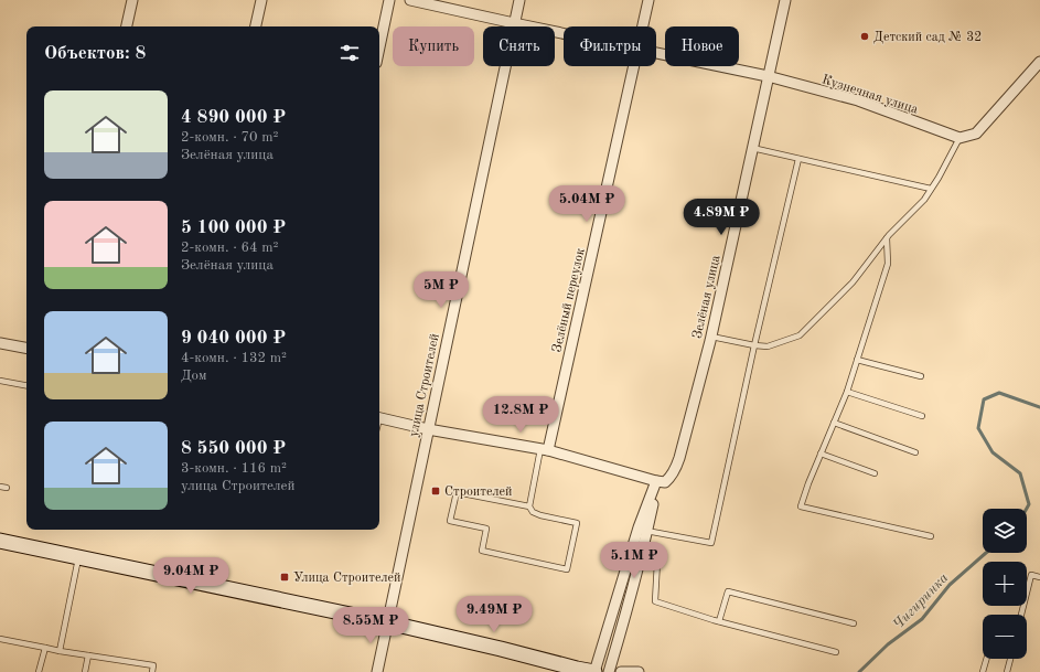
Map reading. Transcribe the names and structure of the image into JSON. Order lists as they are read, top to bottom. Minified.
{"streets":{"street":["Кузнечная улица","Зелёная улица","Зелёный переулок","улица Строителей"]},"crossings":[["Кузнечная улица","Зелёная улица"],["Кузнечная улица","улица Строителей"]],"water":["Чигиринка"],"places":{"other":["Детский сад № 32"],"transit":["Строителей","Улица Строителей"]},"page":{"chip":["Купить","Снять","Фильтры","Новое"],"heading":"Объектов: 8","list":[{"name":"4 890 000 ₽","note":"2-комн. · 70 m² · Зелёная улица"},{"name":"5 100 000 ₽","note":"2-комн. · 64 m² · Зелёная улица"},{"name":"9 040 000 ₽","note":"4-комн. · 132 m² · Дом"},{"name":"8 550 000 ₽","note":"3-комн. · 116 m² · улица Строителей"}],"price":["5.04M ₽","4.89M ₽","5M ₽","12.8M ₽","5.1M ₽","9.04M ₽","9.49M ₽","8.55M ₽"],"map_buttons":["+","−"]}}
